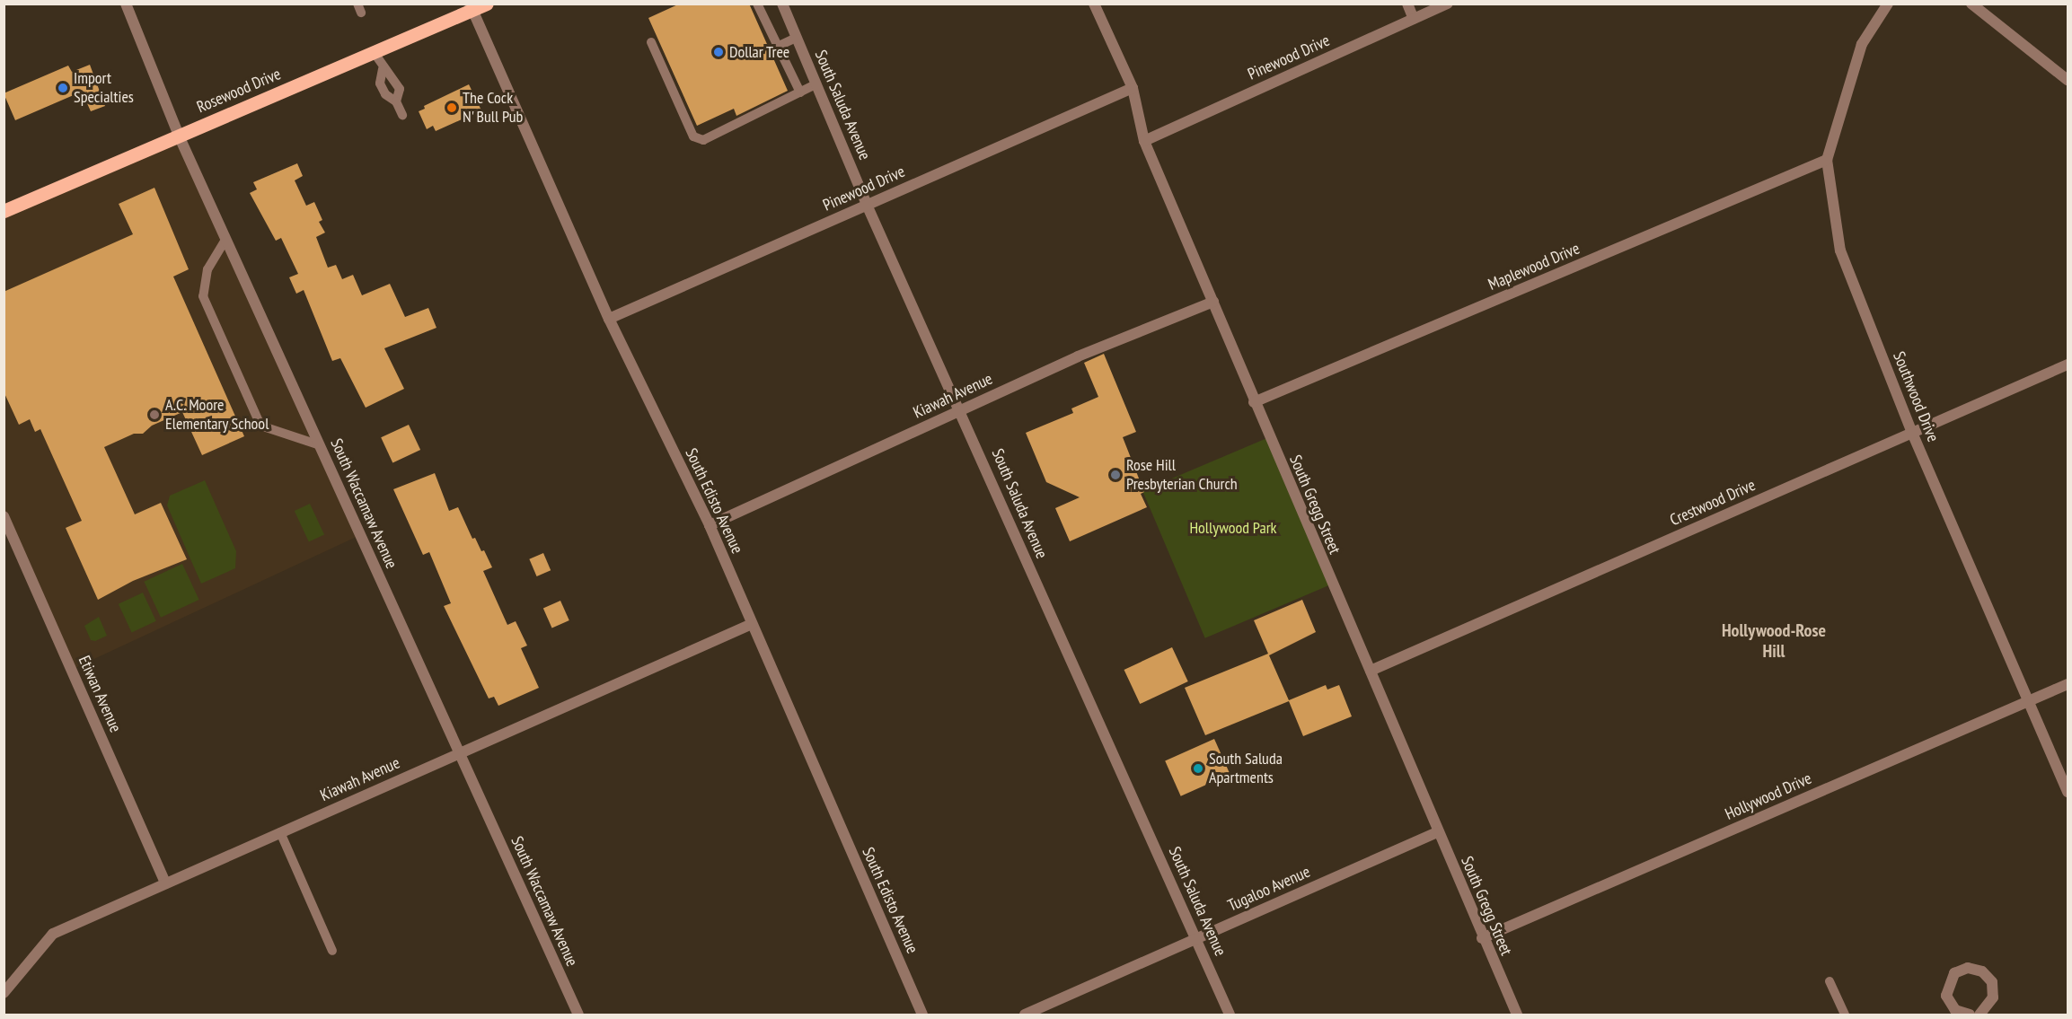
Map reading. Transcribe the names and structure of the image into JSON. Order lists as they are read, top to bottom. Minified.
{"streets":{"main road":["Rosewood Drive"],"street":["Pinewood Drive","South Saluda Avenue","Maplewood Drive","Kiawah Avenue","Southwood Drive","South Edisto Avenue","Crestwood Drive","South Waccamaw Avenue","South Gregg Street","Etiwan Avenue","Hollywood Drive","Tugaloo Avenue"]},"crossings":[["Pinewood Drive","South Saluda Avenue"],["Pinewood Drive","South Edisto Avenue"],["Pinewood Drive","South Gregg Street"],["Rosewood Drive","South Edisto Avenue"],["Rosewood Drive","South Waccamaw Avenue"],["South Saluda Avenue","Kiawah Avenue"],["South Saluda Avenue","Tugaloo Avenue"],["Maplewood Drive","Southwood Drive"],["Maplewood Drive","South Gregg Street"],["Kiawah Avenue","South Edisto Avenue"],["Kiawah Avenue","South Waccamaw Avenue"],["Kiawah Avenue","South Gregg Street"],["Kiawah Avenue","Etiwan Avenue"],["Southwood Drive","Crestwood Drive"],["Southwood Drive","Hollywood Drive"],["Crestwood Drive","South Gregg Street"],["South Gregg Street","Hollywood Drive"],["South Gregg Street","Tugaloo Avenue"]],"districts":["Hollywood-Rose Hill"],"parks":["Hollywood Park"],"places":["Dollar Tree","Import Specialties","The Cock N' Bull Pub","A.C. Moore Elementary School","Rose Hill Presbyterian Church","South Saluda Apartments"]}
